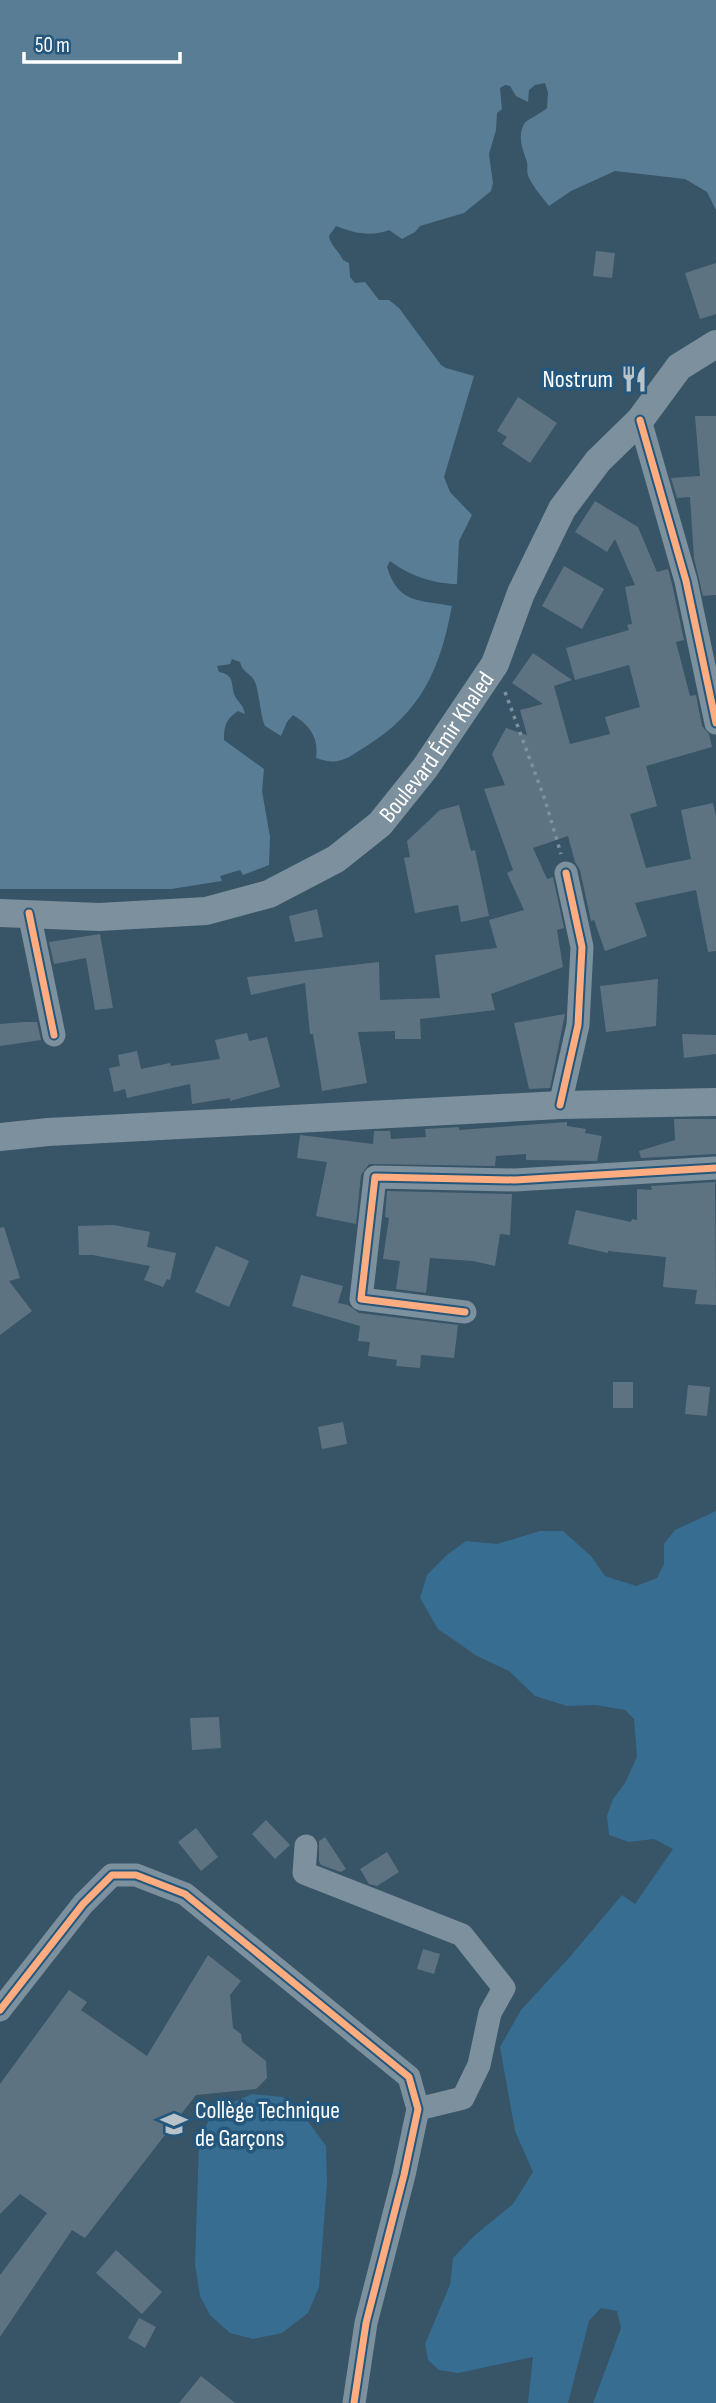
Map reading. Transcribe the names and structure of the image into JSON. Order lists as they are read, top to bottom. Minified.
{"streets":{"main road":["Boulevard Émir Khaled"]},"places":{"restaurant":["Nostrum"],"school or university":["Collège Technique de Garçons"]},"scale_bar":"50 m"}
